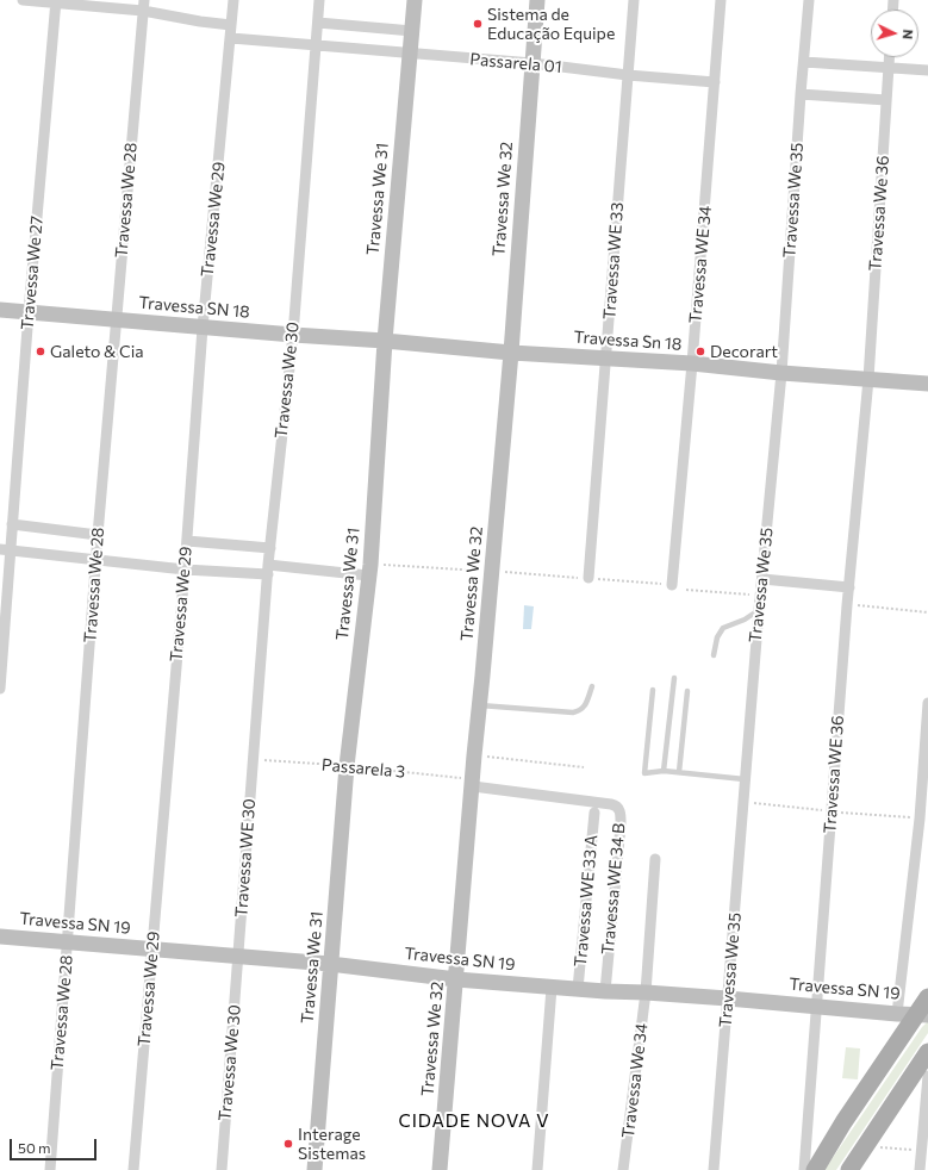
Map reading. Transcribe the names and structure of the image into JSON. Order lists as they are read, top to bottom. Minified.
{"streets":{"street":["Passarela 01","Travessa We 31","Travessa We 32","Travessa We 28","Travessa We 35","Travessa We 36","Travessa We 29","Travessa WE 33","Travessa WE 34","Travessa We 27","Travessa SN 18","Travessa Sn 18","Travessa We 30","Travessa WE 36","Travessa WE 30","Travessa WE 34 B","Travessa WE 33 A","Travessa SN 19","Travessa We 34"],"path":["Passarela 3"]},"crossings":[["Passarela 01","Travessa We 31"],["Passarela 01","Travessa We 32"],["Passarela 01","Travessa We 29"],["Passarela 01","Travessa WE 33"],["Passarela 01","Travessa WE 34"],["Passarela 01","Travessa We 30"],["Travessa We 31","Travessa SN 18"],["Travessa We 31","Travessa Sn 18"],["Travessa We 31","Passarela 3"],["Travessa We 31","Travessa SN 19"],["Travessa We 32","Travessa Sn 18"],["Travessa We 32","Passarela 3"],["Travessa We 32","Travessa SN 19"],["Travessa We 28","Travessa SN 18"],["Travessa We 28","Travessa SN 19"],["Travessa We 35","Travessa Sn 18"],["Travessa We 35","Travessa SN 19"],["Travessa We 36","Travessa Sn 18"],["Travessa We 36","Travessa WE 36"],["Travessa We 29","Travessa SN 18"],["Travessa We 29","Travessa SN 19"],["Travessa WE 33","Travessa Sn 18"],["Travessa WE 34","Travessa Sn 18"],["Travessa We 27","Travessa SN 18"],["Travessa SN 18","Travessa Sn 18"],["Travessa SN 18","Travessa We 30"],["Travessa Sn 18","Travessa WE 36"],["Travessa We 30","Passarela 3"],["Travessa We 30","Travessa WE 30"],["Travessa We 30","Travessa SN 19"],["Passarela 3","Travessa WE 30"],["Travessa WE 36","Travessa SN 19"],["Travessa WE 30","Travessa SN 19"],["Travessa WE 34 B","Travessa WE 33 A"],["Travessa WE 34 B","Travessa SN 19"],["Travessa WE 33 A","Travessa SN 19"],["Travessa SN 19","Travessa We 34"]],"districts":["CIDADE NOVA V"],"places":["Sistema de Educação Equipe","Galeto & Cia","Decorart","Interage Sistemas"],"scale_bar":"50 m","north":"right"}
